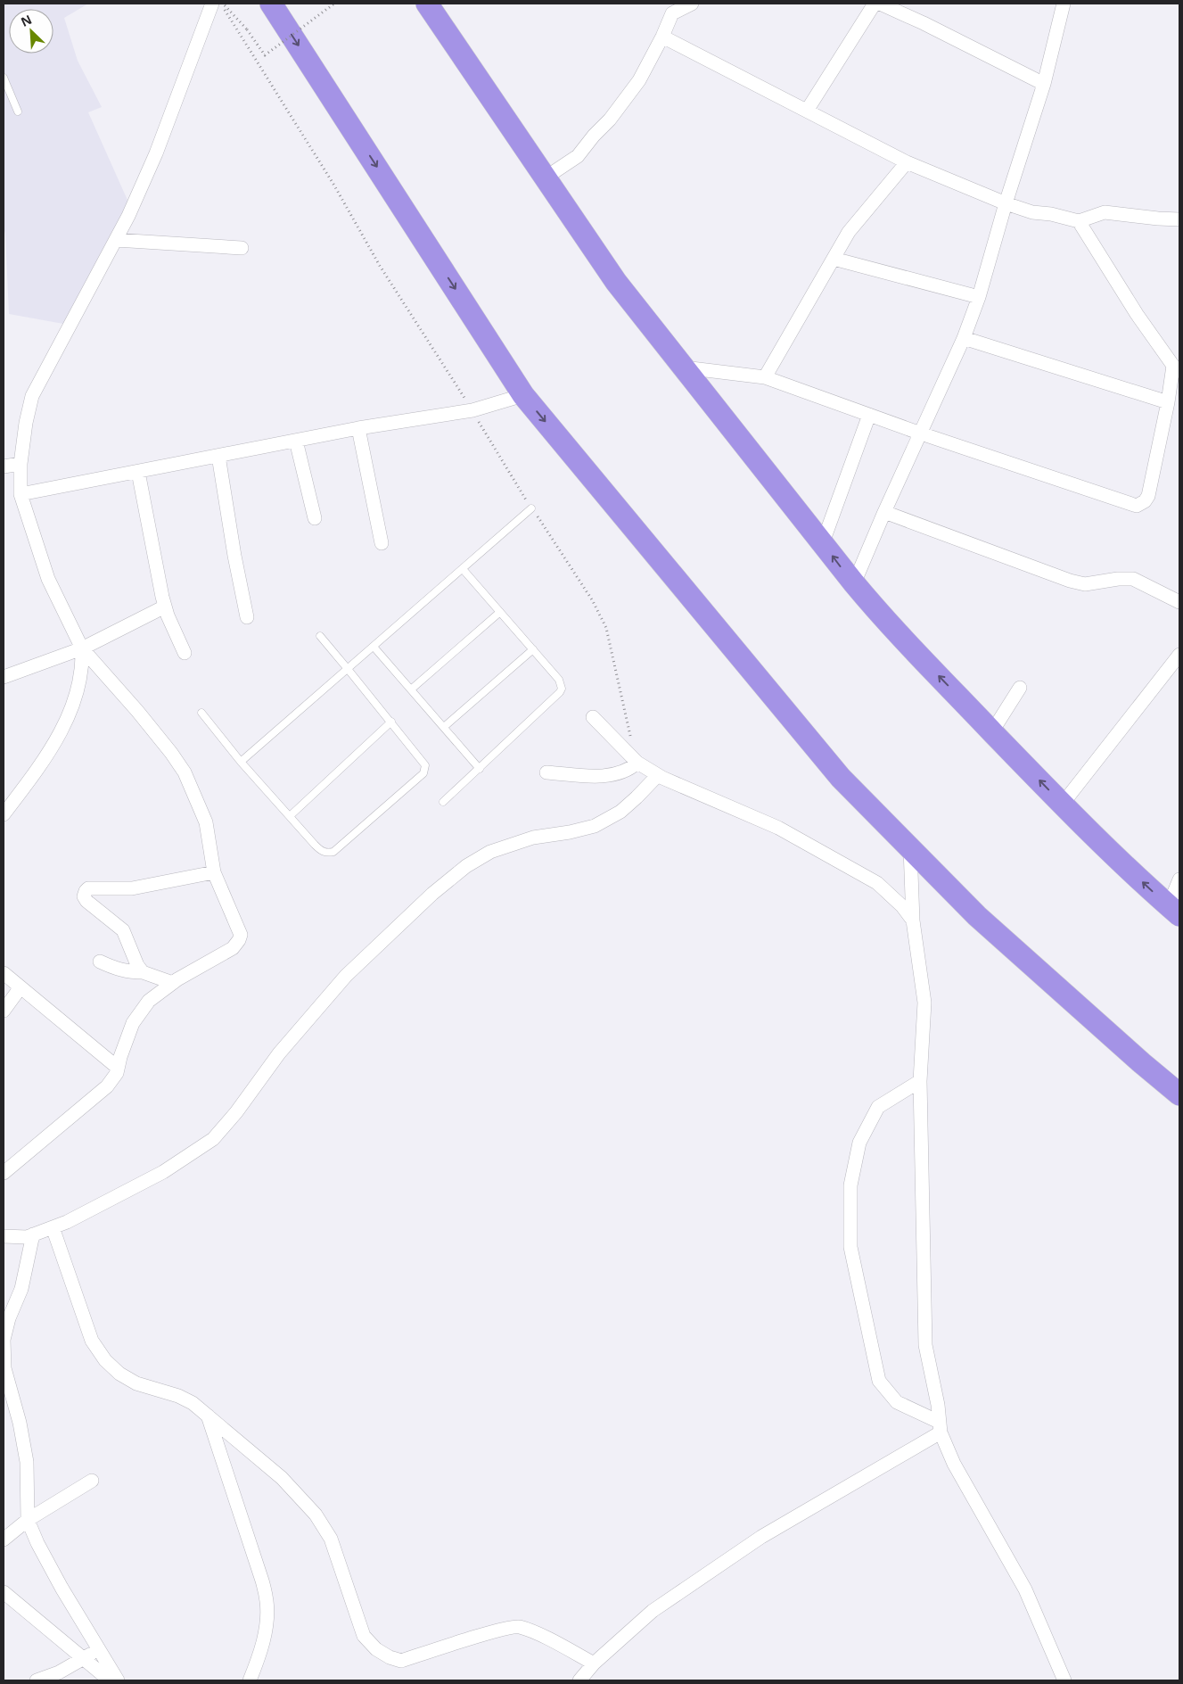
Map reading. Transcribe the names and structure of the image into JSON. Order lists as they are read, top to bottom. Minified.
{"north":"top left"}
